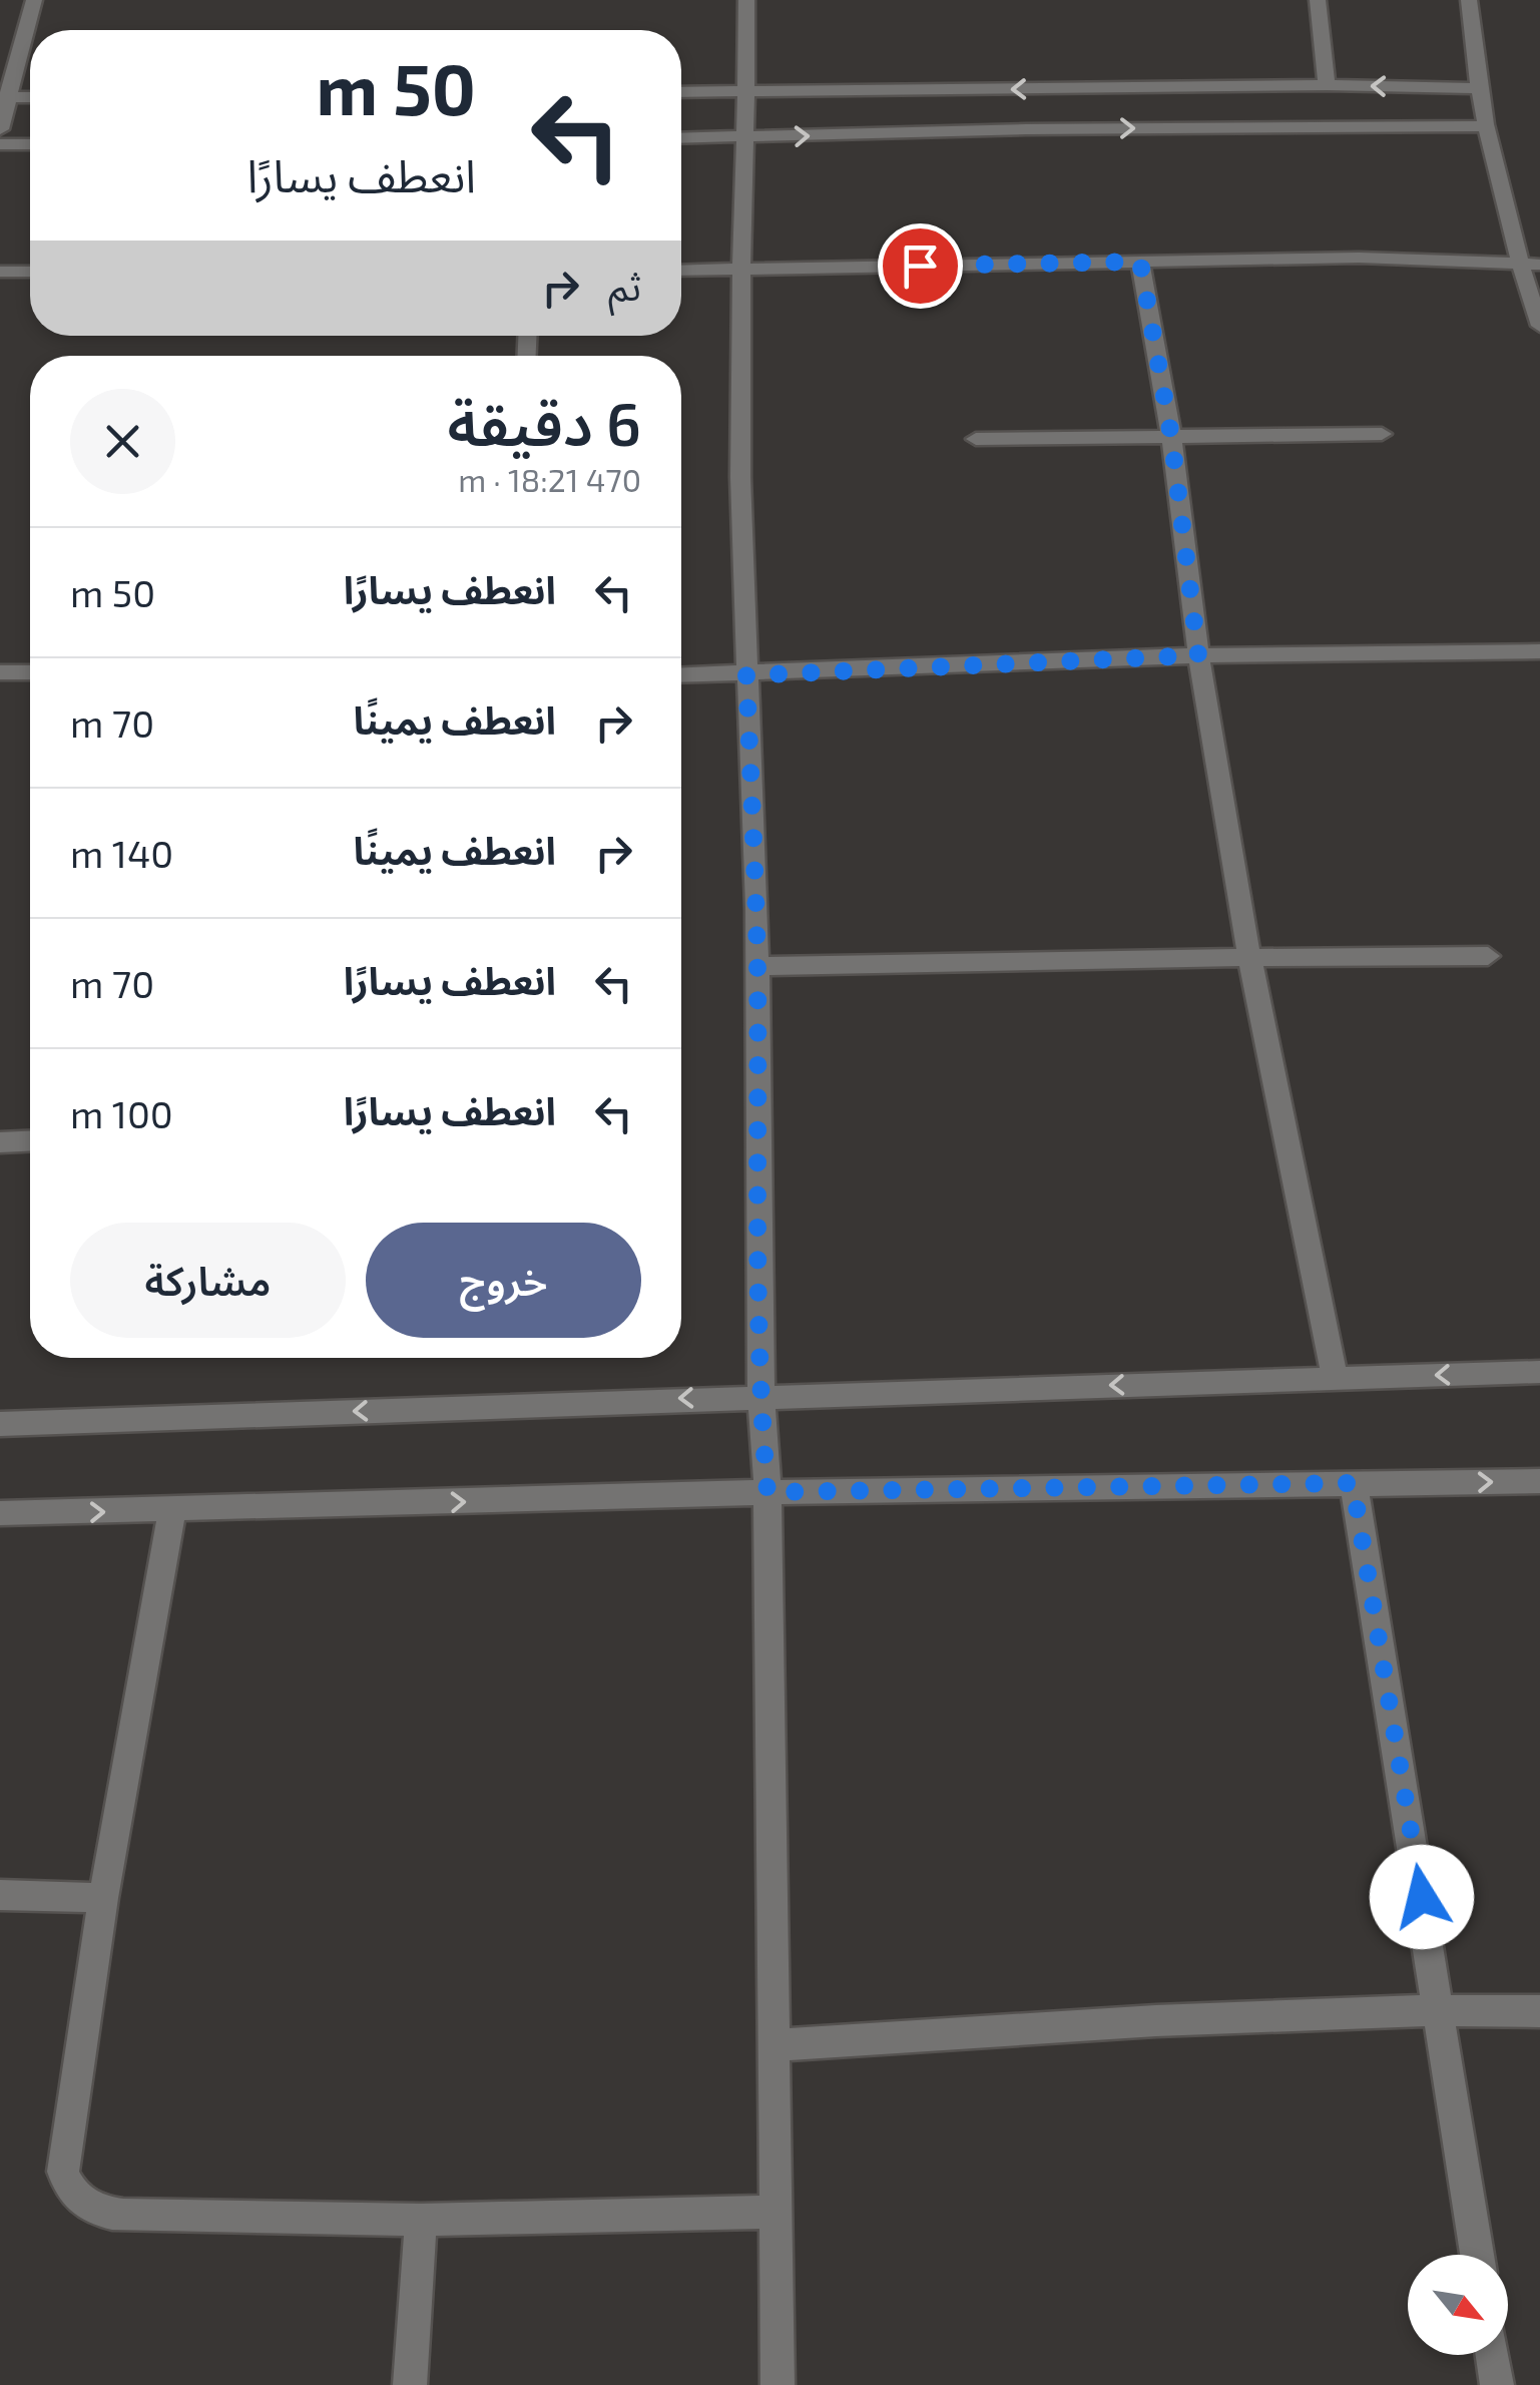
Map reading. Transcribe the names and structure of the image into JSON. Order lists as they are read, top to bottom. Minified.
{"north":"bottom right","page":{"turn":["50 m","انعطف يسارًا"],"then":"ثم","heading":["6 دقيقة","470 m · 18:21"],"list":[{"name":"انعطف يسارًا","value":"50 m"},{"name":"انعطف يمينًا","value":"70 m"},{"name":"انعطف يمينًا","value":"140 m"},{"name":"انعطف يسارًا","value":"70 m"},{"name":"انعطف يسارًا","value":"100 m"}],"buttons":["خروج","مشاركة"]}}
